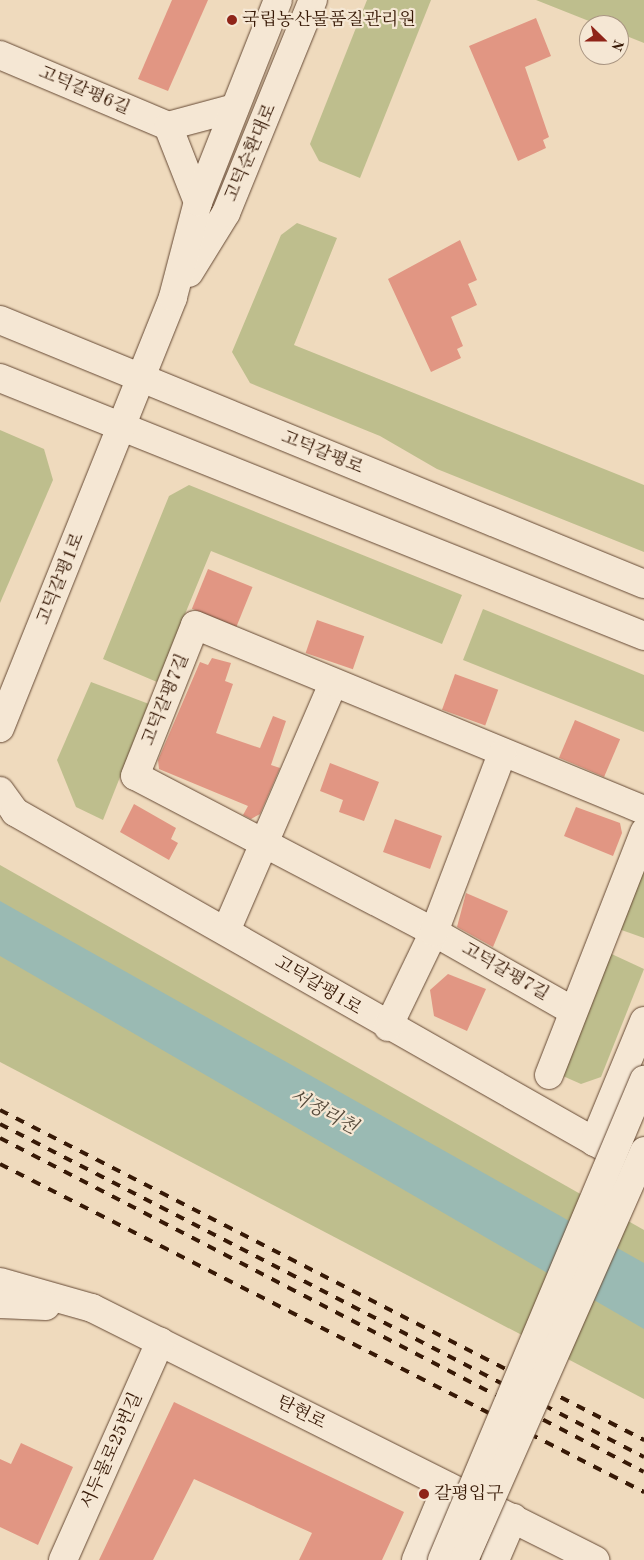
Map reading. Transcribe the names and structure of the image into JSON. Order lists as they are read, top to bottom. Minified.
{"streets":{"street":["고덕갈평6길","고덕순환대로","고덕갈평로","고덕갈평1로","고덕갈평7길","탄현로","서두물로25번길"]},"crossings":[["고덕순환대로","고덕갈평로"],["고덕순환대로","고덕갈평1로"],["탄현로","서두물로25번길"]],"water":["서정리천"],"places":["국립농산물품질관리원","갈평입구"],"north":"right"}
